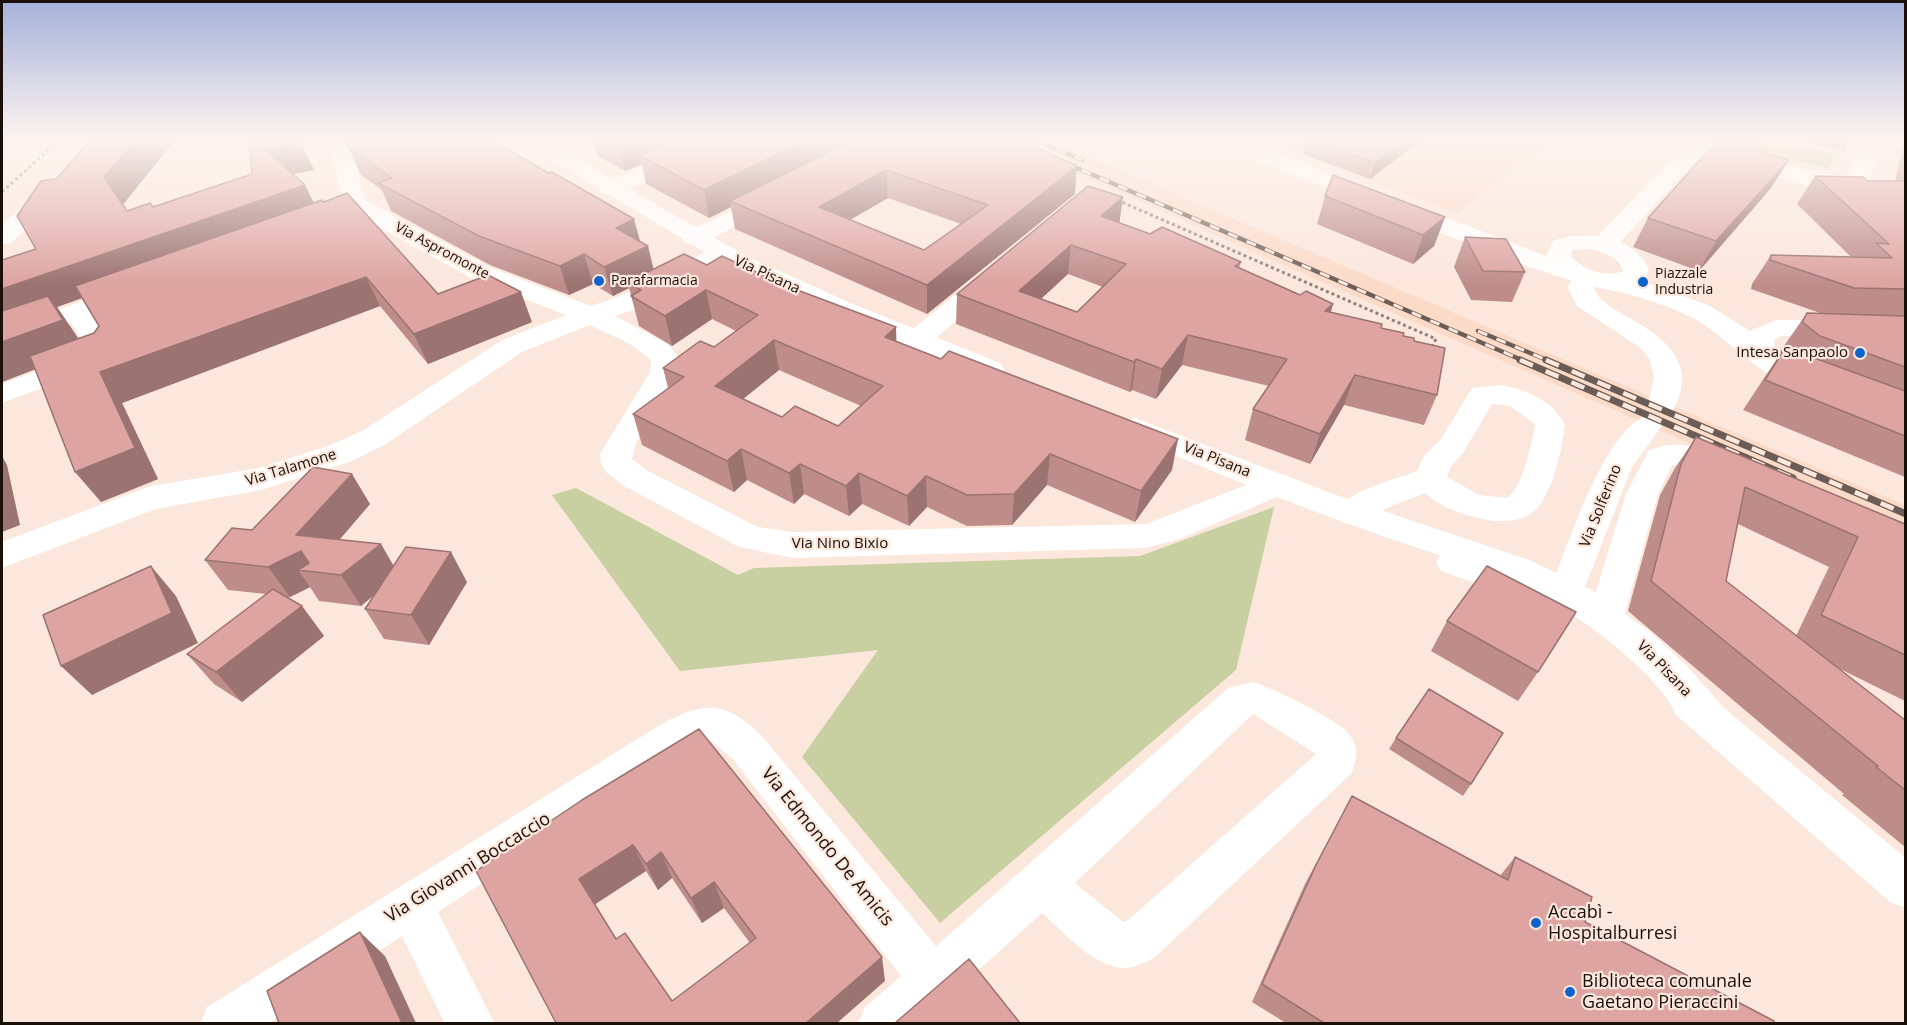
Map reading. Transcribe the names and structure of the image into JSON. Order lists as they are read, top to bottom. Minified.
{"streets":{"street":["Via Aspromonte","Via Pisana","Via Talamone","Via Solferino","Via Nino Bixio","Via Edmondo De Amicis","Via Giovanni Boccaccio"]},"crossings":[["Via Aspromonte","Via Talamone"],["Via Aspromonte","Via Nino Bixio"],["Via Pisana","Via Talamone"],["Via Pisana","Via Solferino"],["Via Pisana","Via Nino Bixio"],["Via Talamone","Via Nino Bixio"],["Via Edmondo De Amicis","Via Giovanni Boccaccio"]],"places":["Parafarmacia","Piazzale Industria","Intesa Sanpaolo","Accabì - Hospitalburresi","Biblioteca comunale Gaetano Pieraccini"]}
